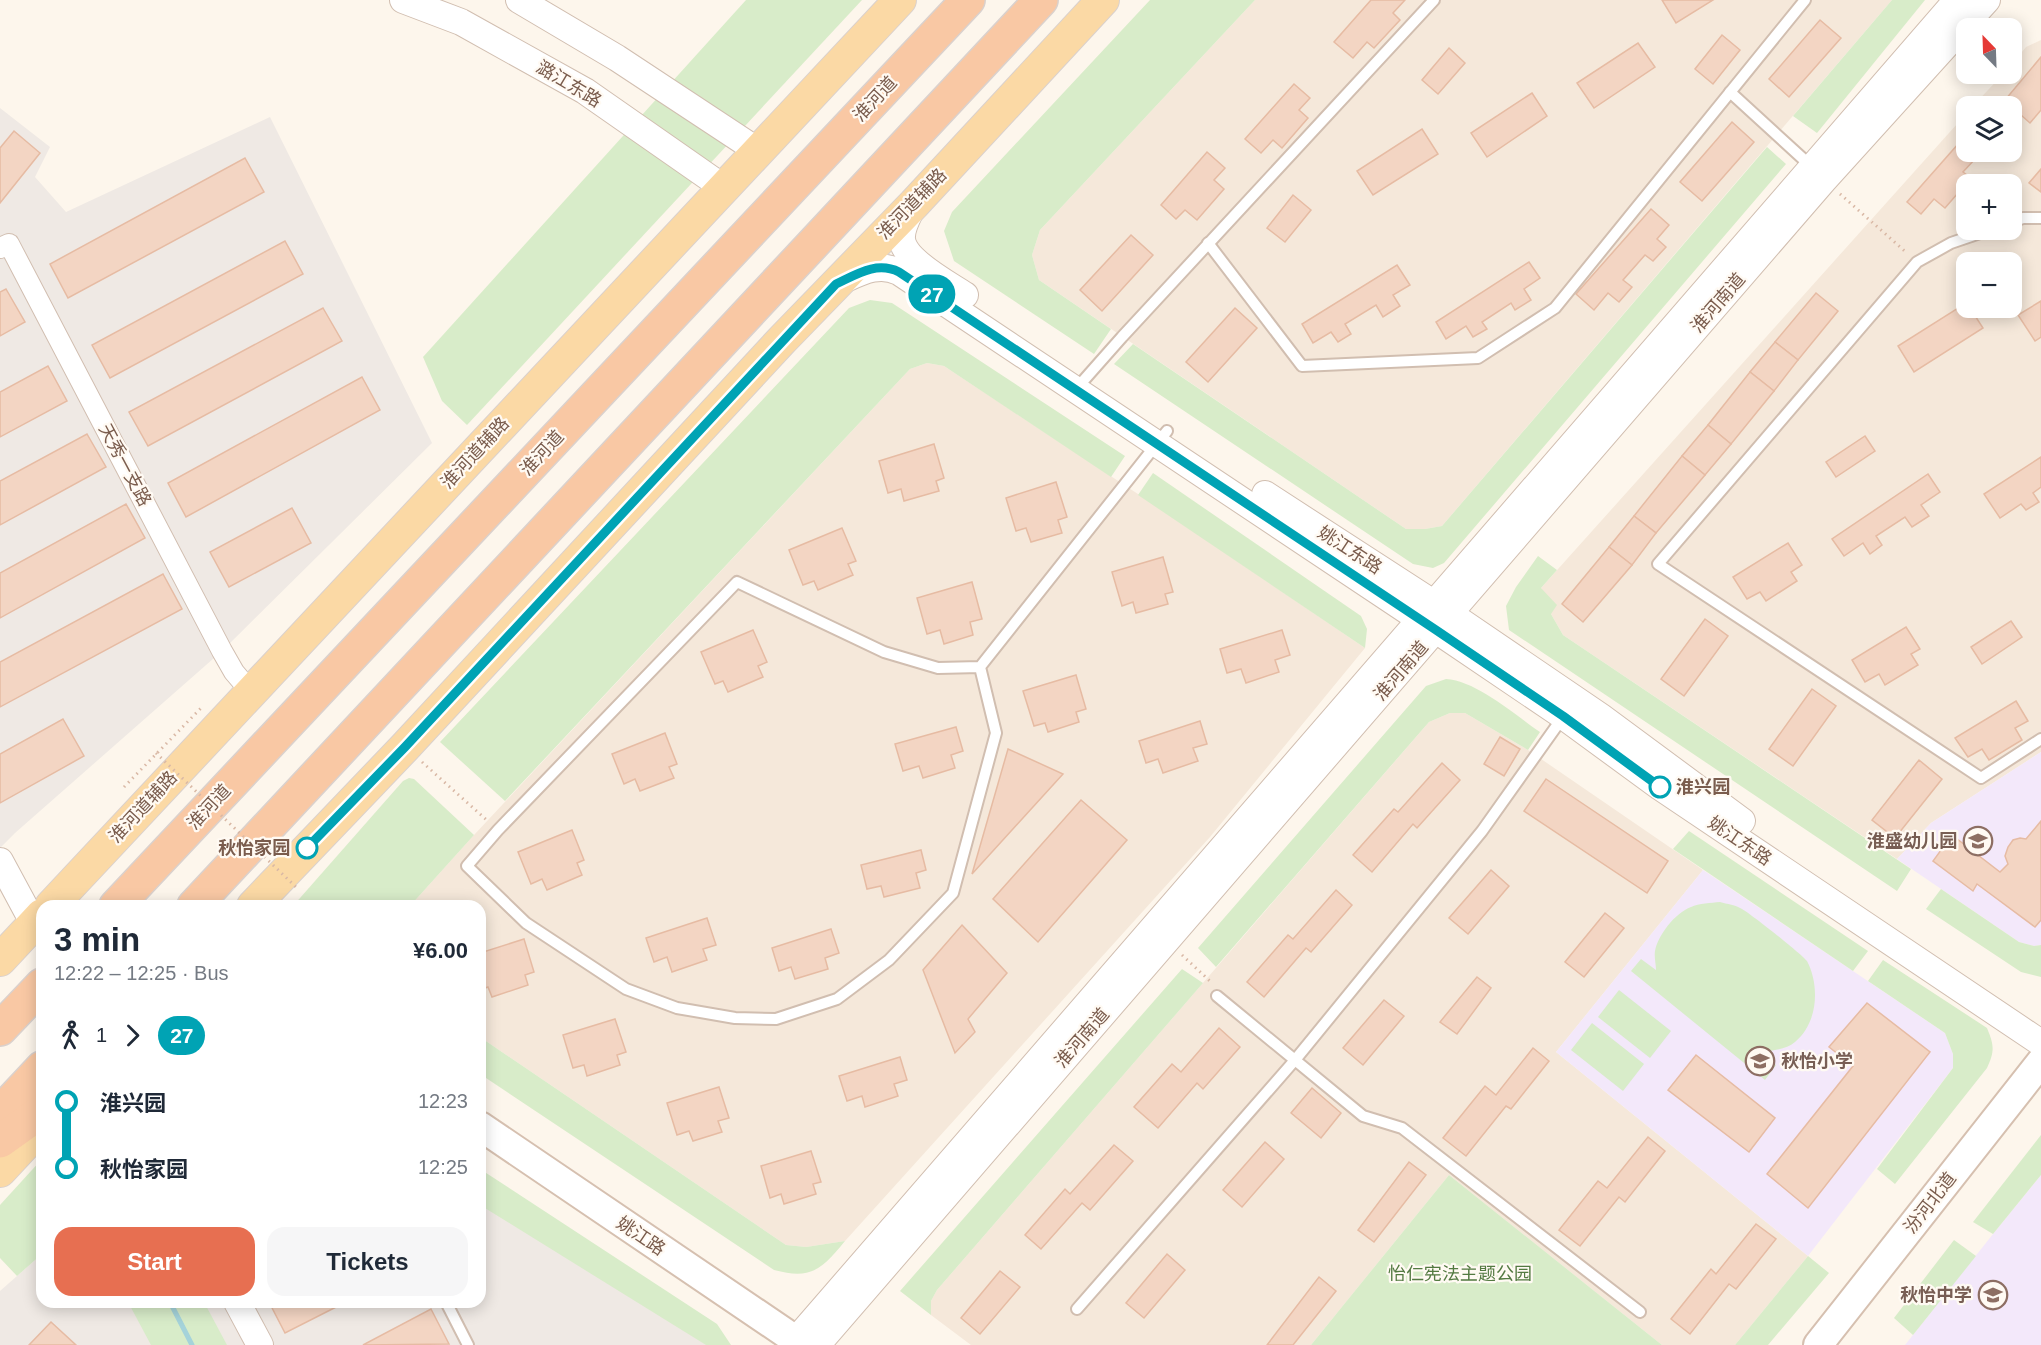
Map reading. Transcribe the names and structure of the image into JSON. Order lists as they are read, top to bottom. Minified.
{"streets":{"highway":["淮河道"],"main road":["淮河道辅路","汾河北道","姚江路"],"street":["潞江东路","淮河南道","天秀一支路","姚江东路"]},"crossings":[["潞江东路","淮河道辅路"],["淮河道辅路","天秀一支路"],["淮河道辅路","姚江东路"],["淮河南道","姚江东路"],["淮河南道","姚江路"]],"parks":["怡仁宪法主题公园"],"places":{"other":["淮兴园","秋怡家园"],"school or university":["淮盛幼儿园","秋怡小学","秋怡中学"]},"lines":["bus line 27"],"north":"top left","page":{"on_map":"27","map_buttons":["+","−"],"heading":["3 min","12:22 – 12:25 · Bus","¥6.00"],"legs":["1","27"],"list":[{"name":"淮兴园","value":"12:23"},{"name":"秋怡家园","value":"12:25"}],"buttons":["Start","Tickets"]}}
